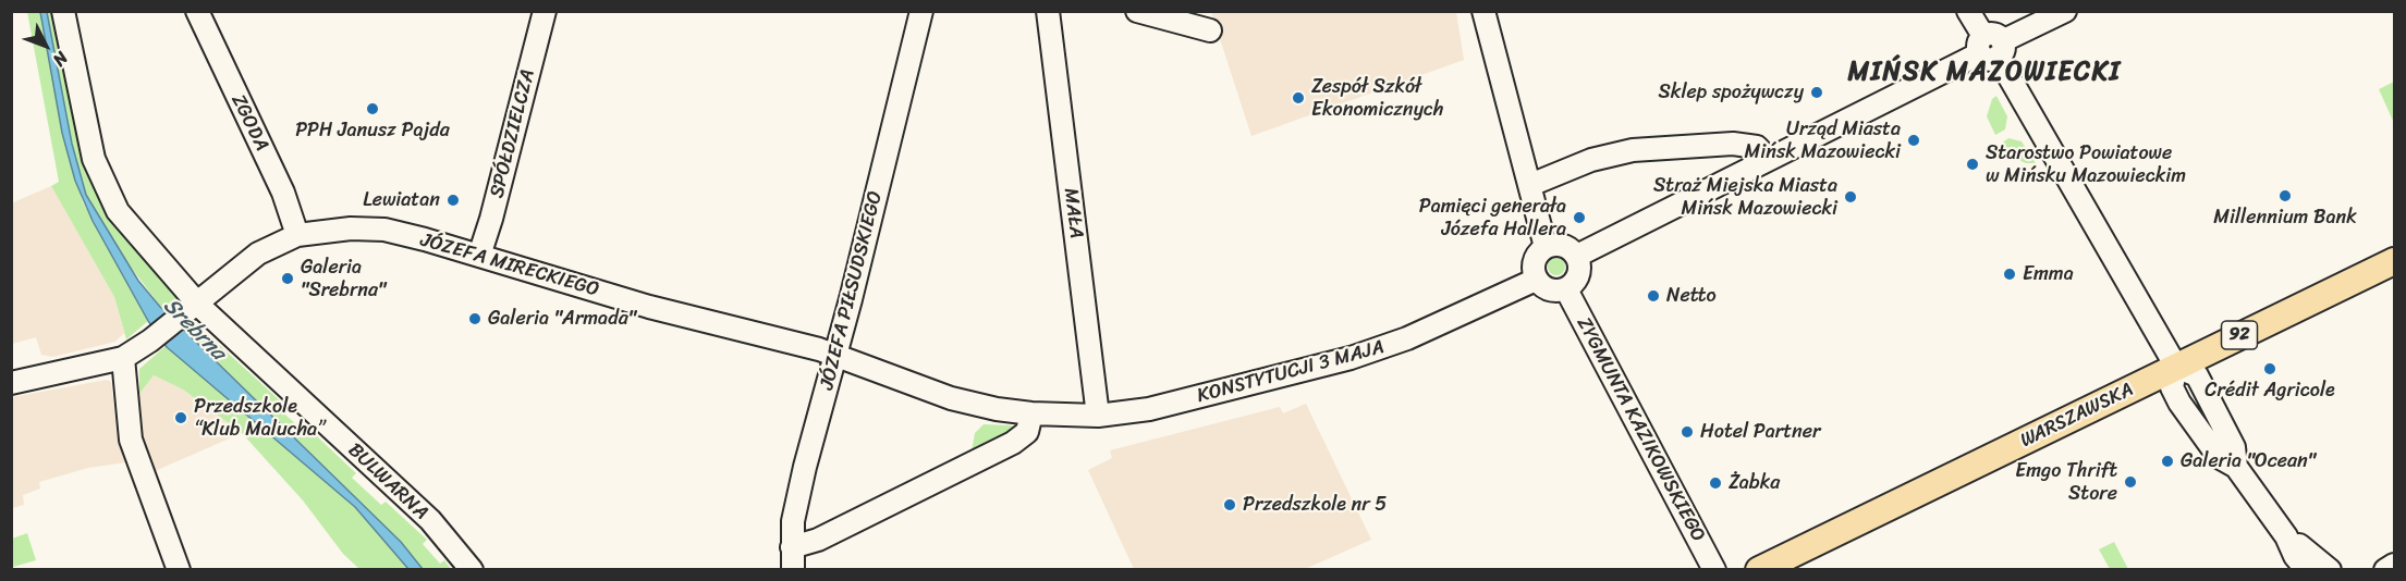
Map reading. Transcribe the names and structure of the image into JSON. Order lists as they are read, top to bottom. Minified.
{"streets":{"main road":["92","WARSZAWSKA"],"street":["ZGODA","SPÓŁDZIELCZA","MAŁA","JÓZEFA MIRECKIEGO","JÓZEFA PIŁSUDSKIEGO","KONSTYTUCJI 3 MAJA","ZYGMUNTA KAZIKOWSKIEGO","BULWARNA"]},"crossings":[["ZGODA","JÓZEFA MIRECKIEGO"],["SPÓŁDZIELCZA","JÓZEFA MIRECKIEGO"],["MAŁA","KONSTYTUCJI 3 MAJA"],["JÓZEFA MIRECKIEGO","JÓZEFA PIŁSUDSKIEGO"],["JÓZEFA MIRECKIEGO","KONSTYTUCJI 3 MAJA"],["JÓZEFA MIRECKIEGO","BULWARNA"],["JÓZEFA PIŁSUDSKIEGO","KONSTYTUCJI 3 MAJA"],["KONSTYTUCJI 3 MAJA","ZYGMUNTA KAZIKOWSKIEGO"]],"districts":["MIŃSK MAZOWIECKI"],"water":["Srebrna"],"places":["Sklep spożywczy","Zespół Szkół Ekonomicznych","PPH Janusz Pajda","Urząd Miasta Mińsk Mazowiecki","Starostwo Powiatowe w Mińsku Mazowieckim","Millennium Bank","Straż Miejska Miasta Mińsk Mazowiecki","Lewiatan","Pamięci generała Józefa Hallera","Emma","Galeria \"Srebrna\"","Netto","Galeria \"Armada\"","Crédit Agricole","Przedszkole “Klub Malucha”","Hotel Partner","Galeria \"Ocean\"","Emgo Thrift Store","Żabka","Przedszkole nr 5"],"north":"bottom right"}
